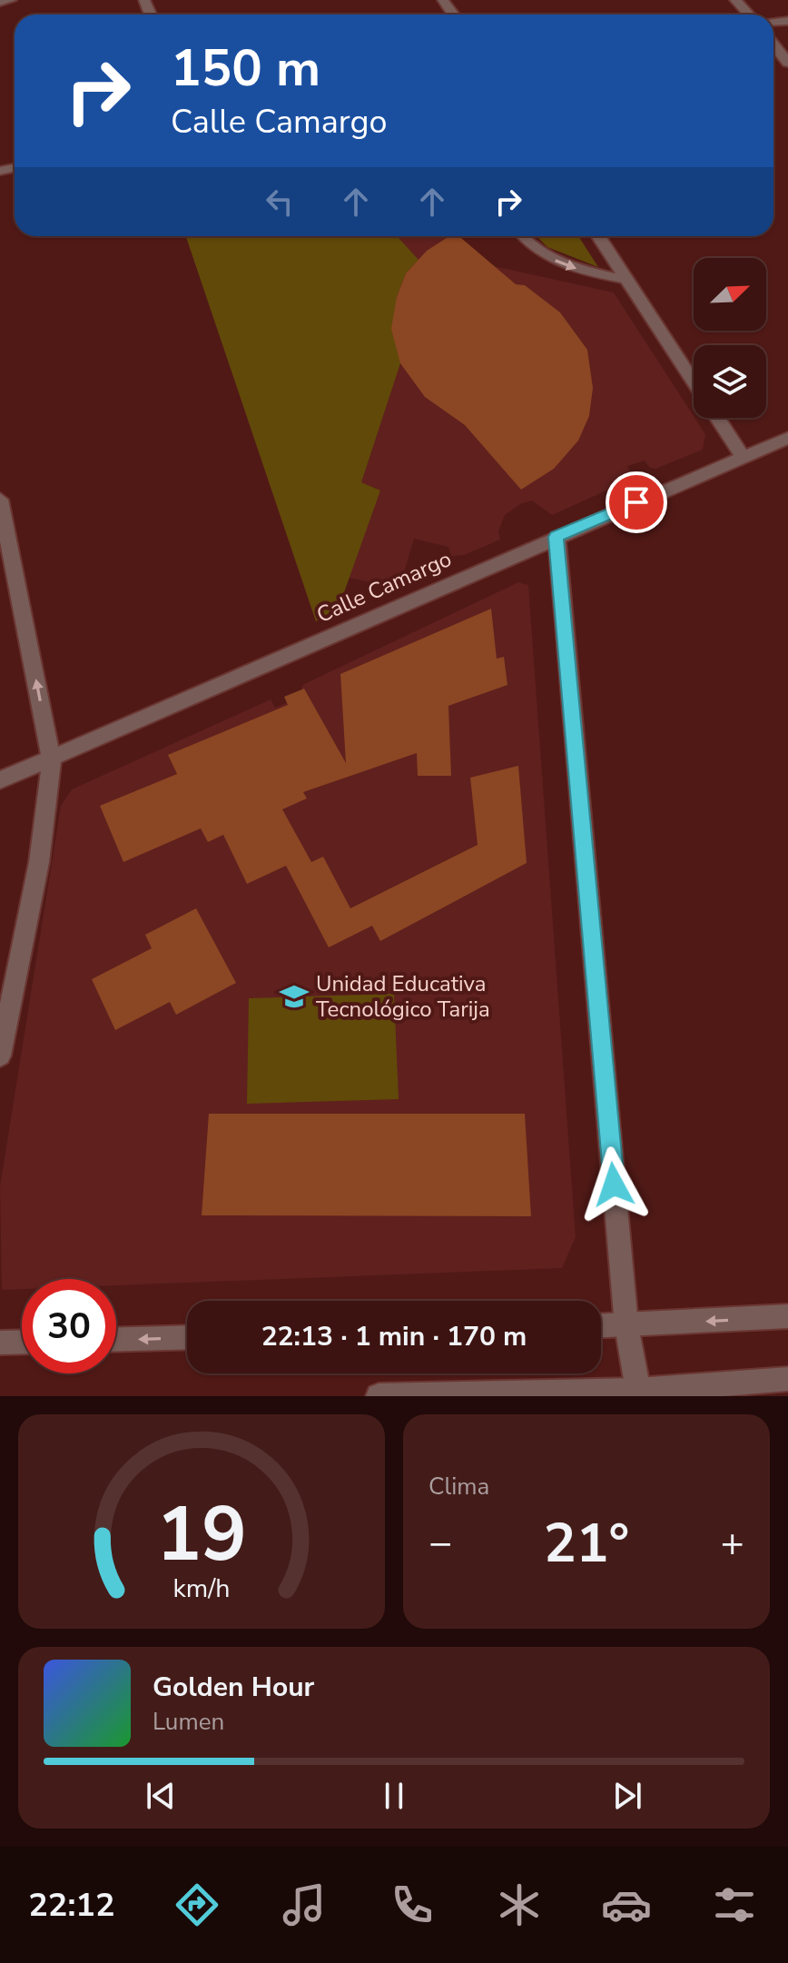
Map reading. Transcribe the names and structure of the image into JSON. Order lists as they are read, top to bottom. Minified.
{"streets":{"street":["Calle Camargo"]},"places":{"school or university":["Unidad Educativa Tecnológico Tarija"]},"north":"top right","page":{"turn":["150 m","Calle Camargo"],"limit":"30","trip":"22:13 · 1 min · 170 m","tile":"Clima","heat":["−","21°","+"],"song":["Golden Hour","Lumen"],"tabs":"22:12","gauge":["19","km/h"]}}
